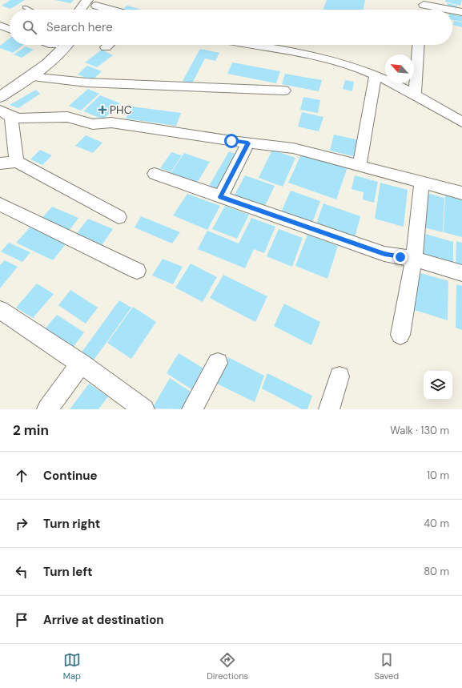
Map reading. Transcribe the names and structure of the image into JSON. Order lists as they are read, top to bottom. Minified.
{"places":{"health":["PHC"]},"north":"top left","page":{"search":"Search here","heading":["2 min","Walk · 130 m"],"list":[["Continue","10 m"],["Turn right","40 m"],["Turn left","80 m"],"Arrive at destination"],"nav":["Map","Directions","Saved"]}}
